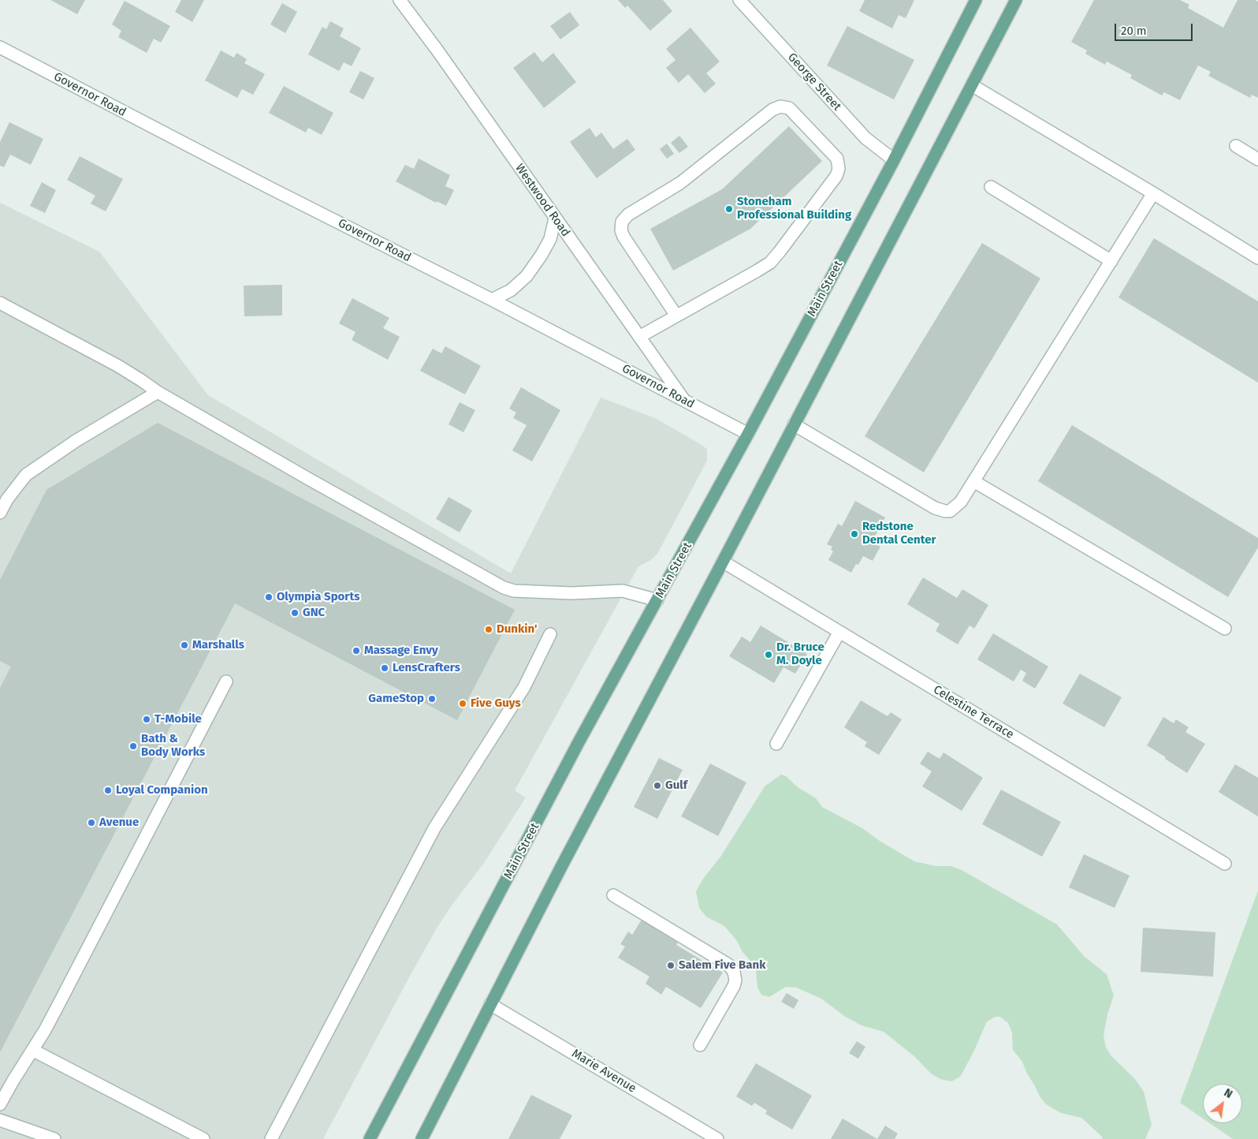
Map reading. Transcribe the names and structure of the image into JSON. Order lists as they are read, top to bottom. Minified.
{"streets":{"main road":["Main Street"],"street":["George Street","Governor Road","Westwood Road","Celestine Terrace","Marie Avenue"]},"crossings":[["George Street","Main Street"],["Governor Road","Westwood Road"],["Governor Road","Main Street"]],"places":["Stoneham Professional Building","Redstone Dental Center","Olympia Sports","GNC","Dunkin'","Marshalls","Massage Envy","Dr. Bruce M. Doyle","LensCrafters","GameStop","Five Guys","T-Mobile","Bath & Body Works","Gulf","Loyal Companion","Avenue","Salem Five Bank"],"scale_bar":"20 m","north":"top right"}
